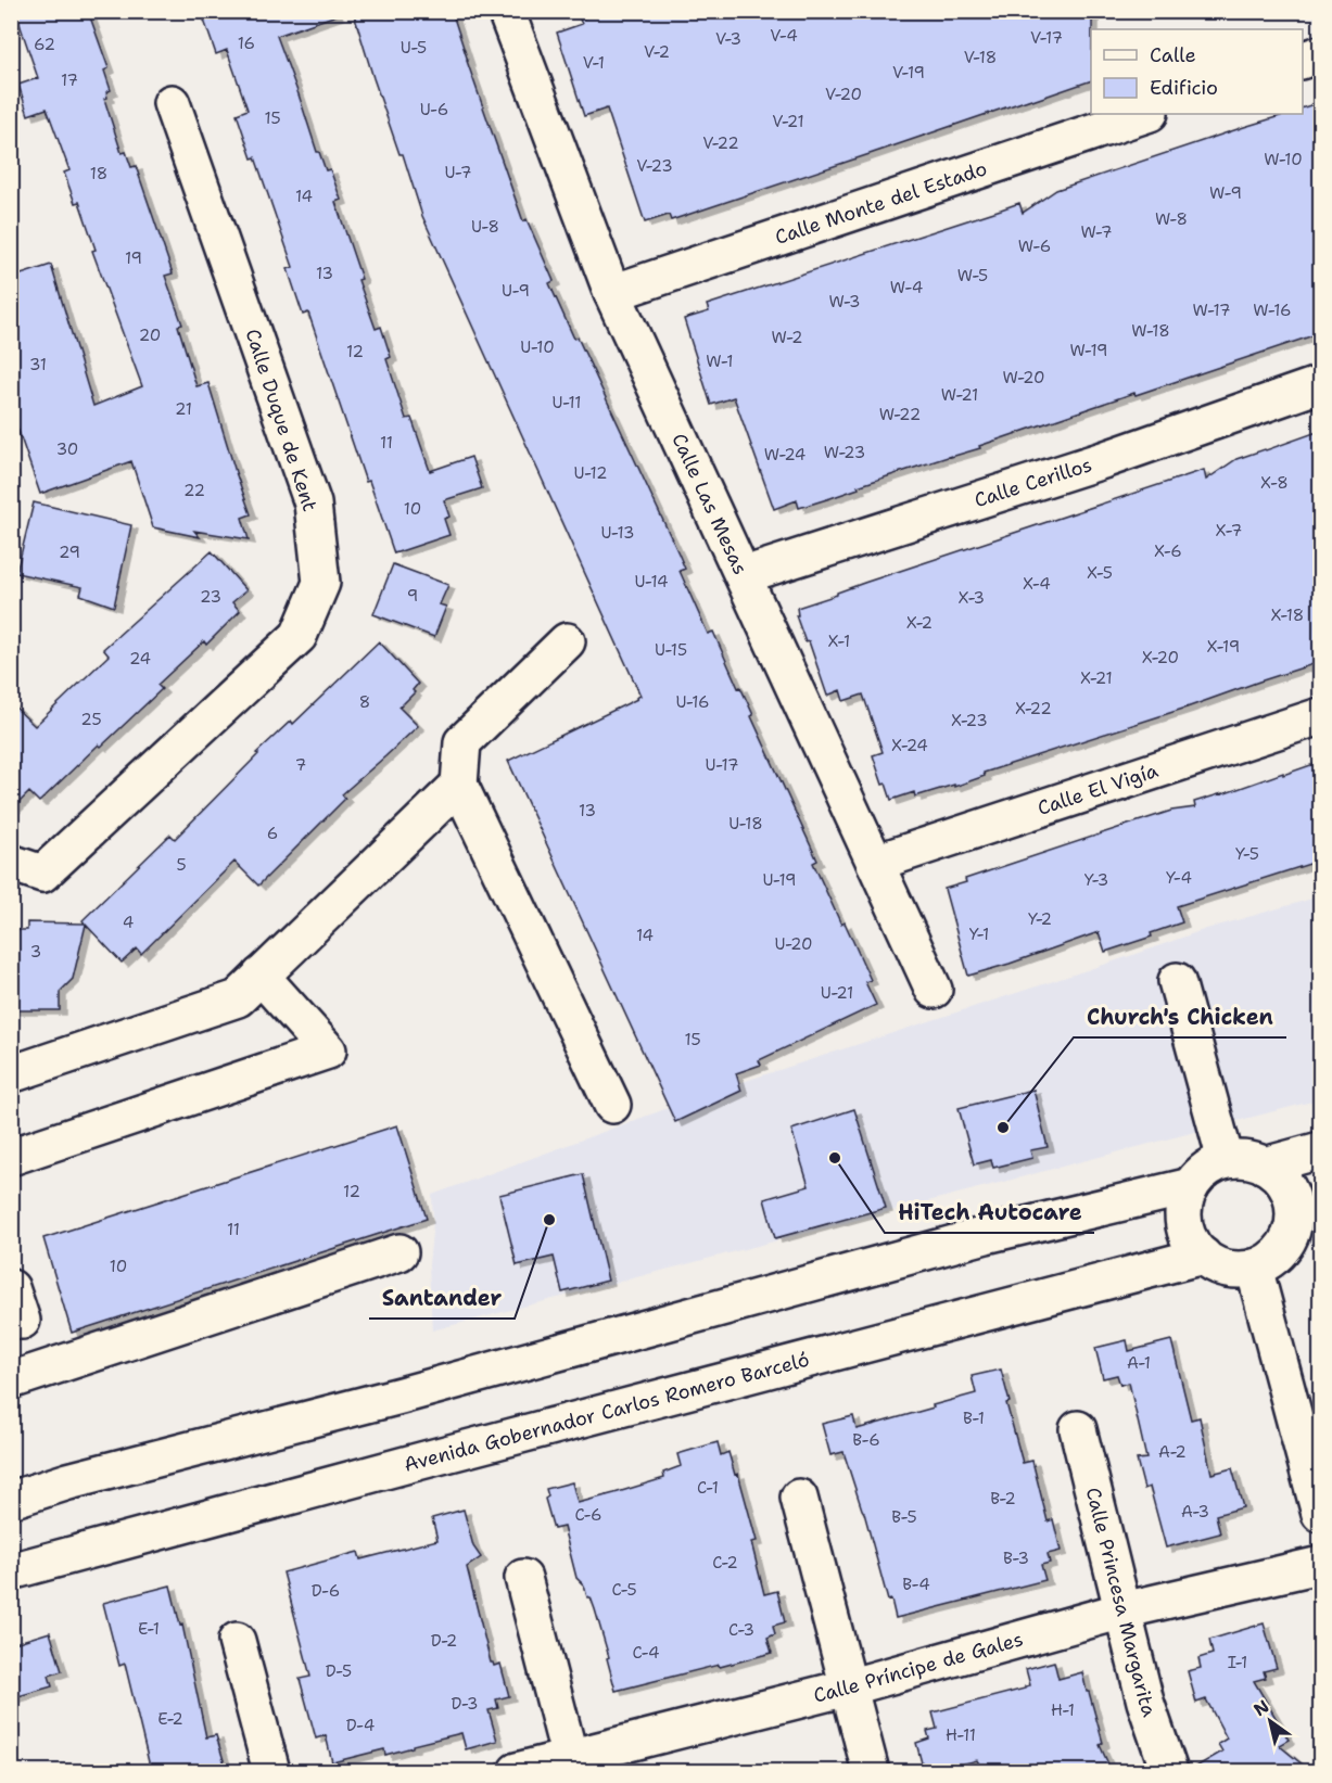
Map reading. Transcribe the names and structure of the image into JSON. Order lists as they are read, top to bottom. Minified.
{"streets":{"street":["Calle Monte del Estado","Calle Duque de Kent","Calle Cerillos","Calle Las Mesas","Calle El Vigía","Avenida Gobernador Carlos Romero Barceló","Calle Princesa Margarita","Calle Príncipe de Gales"]},"crossings":[["Calle Monte del Estado","Calle Las Mesas"],["Calle Cerillos","Calle Las Mesas"],["Calle Las Mesas","Calle El Vigía"],["Calle Princesa Margarita","Calle Príncipe de Gales"]],"places":["Church's Chicken","HiTech Autocare","Santander"],"house_numbers":["V-4","V-17","V-3","16","62","U-5","V-2","V-18","V-1","V-19","17","V-20","U-6","15","V-21","V-22","W-10","V-23","U-7","18","W-9","14","W-8","U-8","W-7","W-6","19","13","W-5","W-4","U-9","W-3","W-17","W-16","W-18","20","W-2","U-10","W-19","12","W-1","31","W-20","W-21","U-11","21","W-22","11","30","W-23","W-24","U-12","X-8","22","10","X-7","U-13","X-6","29","X-5","U-14","X-4","9","23","X-3","X-18","X-2","X-1","X-19","U-15","X-20","24","X-21","8","U-16","X-22","25","X-23","X-24","7","U-17","13","U-18","6","Y-5","5","Y-4","U-19","Y-3","Y-2","4","Y-1","14","U-20","3","U-21","15","12","11","10","A-1","B-1","B-6","A-2","C-1","B-2","A-3","C-6","B-5","B-3","C-2","B-4","C-5","D-6","E-1","C-3","D-2","C-4","I-1","D-5","D-3","H-1","E-2","D-4","H-11"],"legend":["Calle","Edificio"],"north":"top left"}
